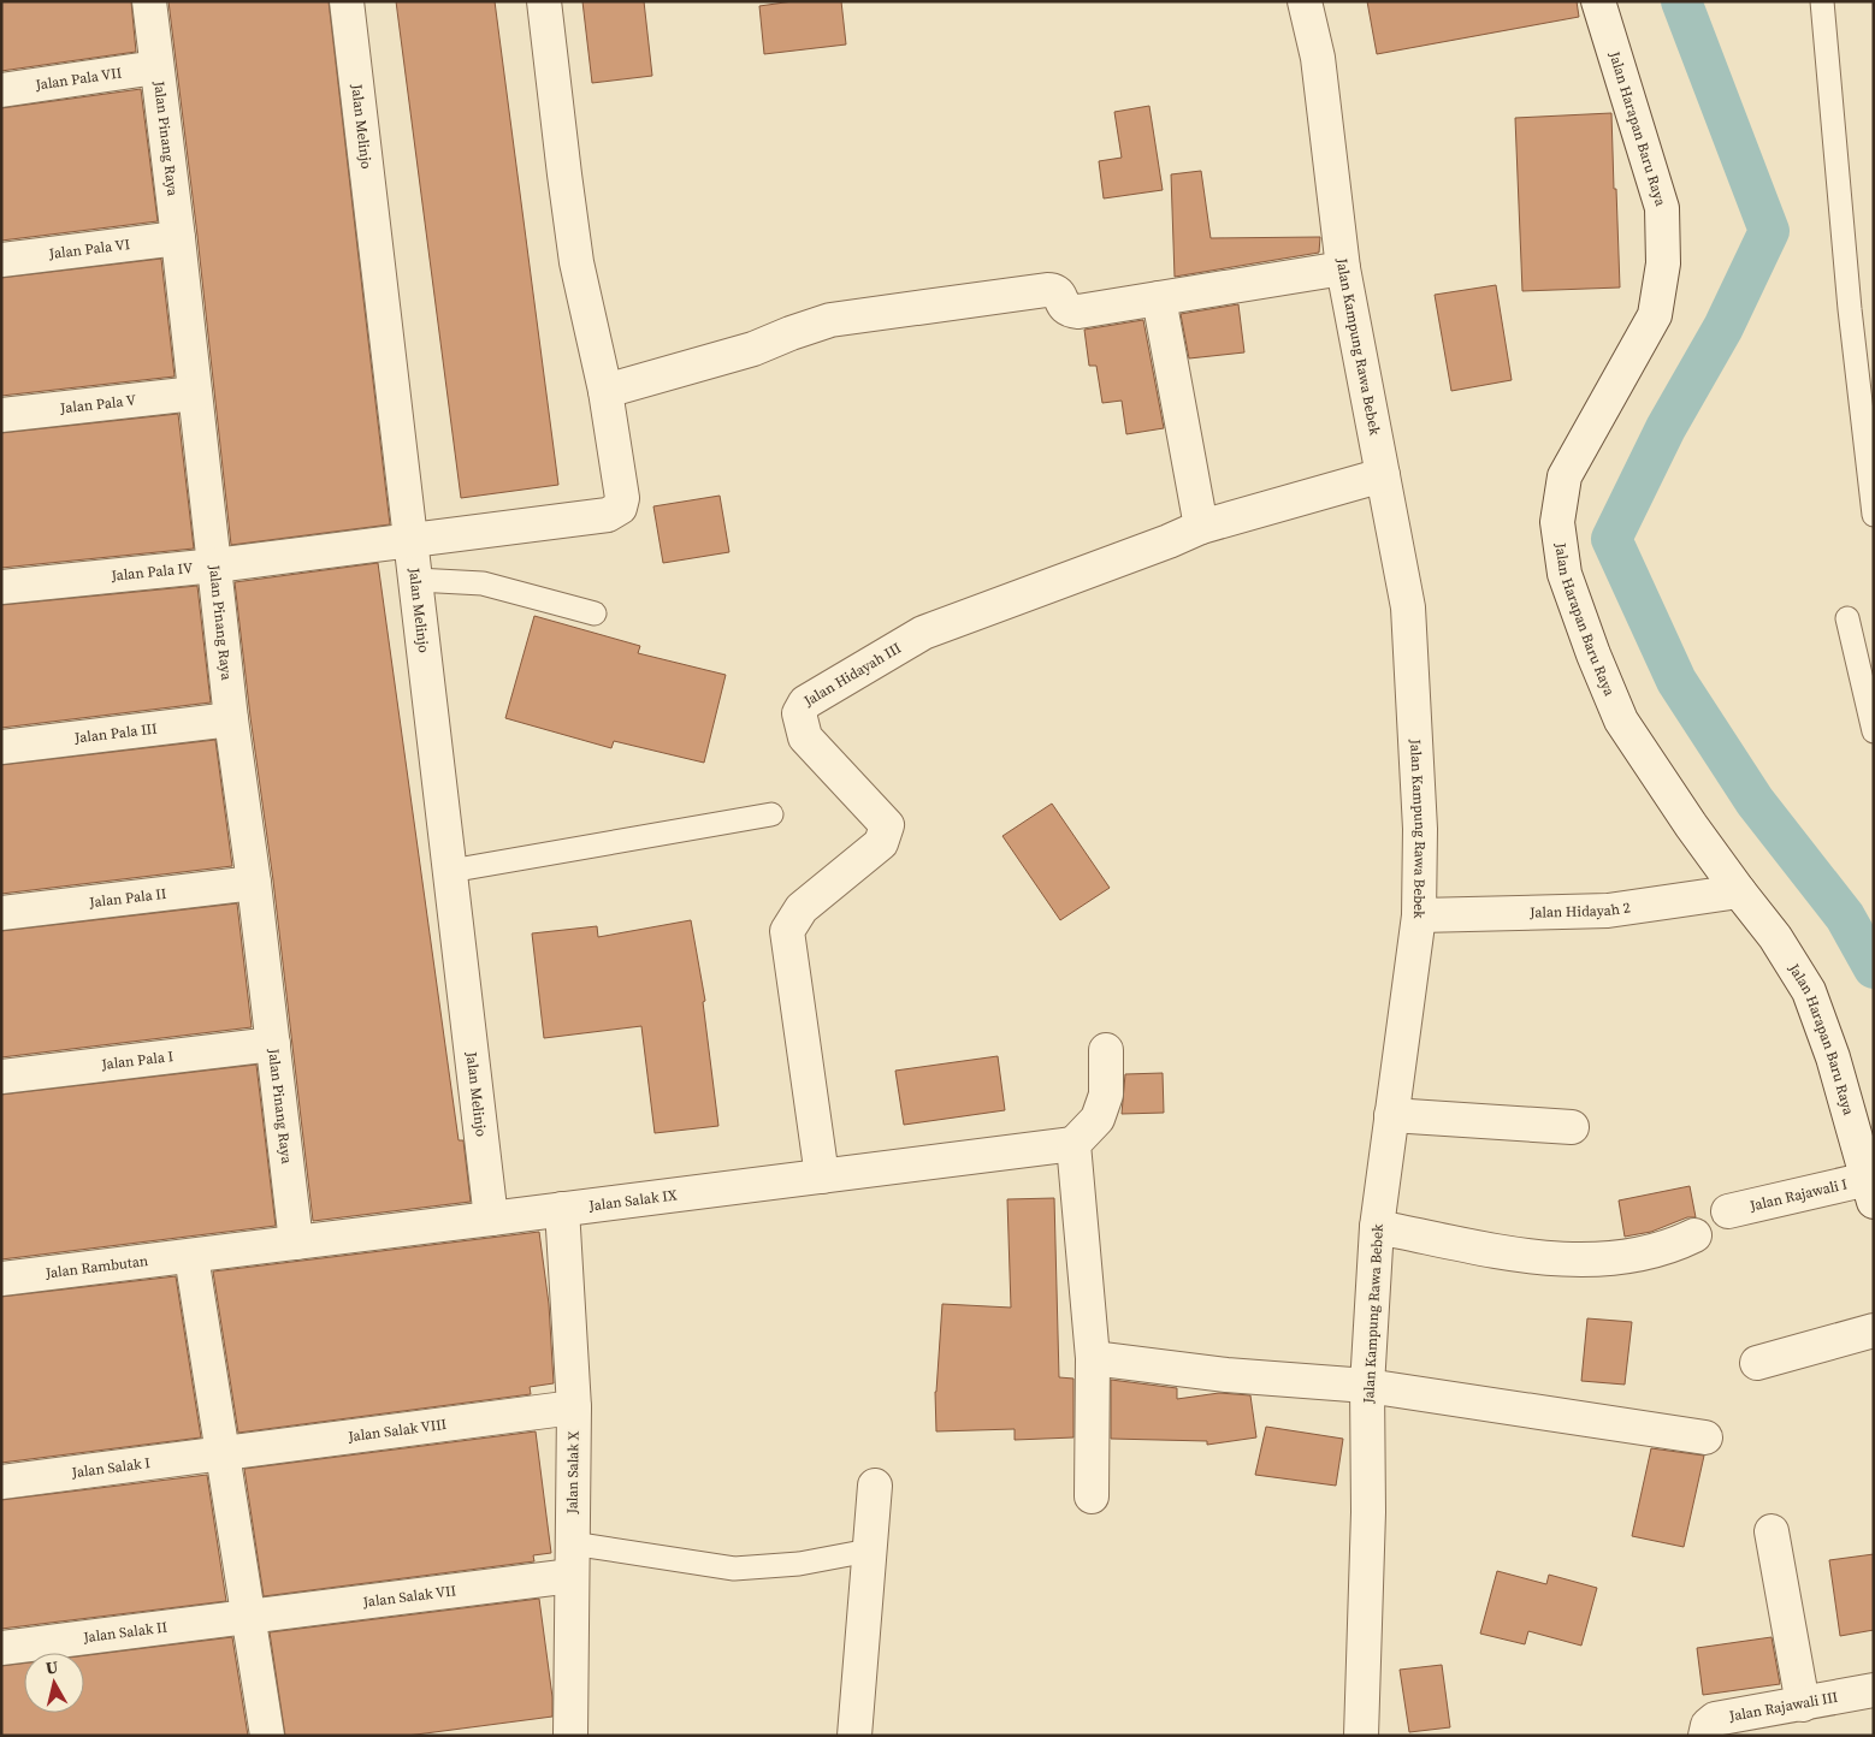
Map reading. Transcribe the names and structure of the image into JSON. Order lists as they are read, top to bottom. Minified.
{"streets":{"street":["Jalan Pala VII","Jalan Melinjo","Jalan Harapan Baru Raya","Jalan Pinang Raya","Jalan Pala VI","Jalan Kampung Rawa Bebek","Jalan Pala V","Jalan Pala IV","Jalan Hidayah III","Jalan Pala III","Jalan Pala II","Jalan Hidayah 2","Jalan Pala I","Jalan Rajawali I","Jalan Salak IX","Jalan Rambutan","Jalan Salak VIII","Jalan Salak I","Jalan Salak X","Jalan Salak VII","Jalan Salak II","Jalan Rajawali III"]},"crossings":[["Jalan Pala VII","Jalan Pinang Raya"],["Jalan Melinjo","Jalan Pala IV"],["Jalan Melinjo","Jalan Salak IX"],["Jalan Harapan Baru Raya","Jalan Hidayah 2"],["Jalan Harapan Baru Raya","Jalan Rajawali I"],["Jalan Pinang Raya","Jalan Pala VI"],["Jalan Pinang Raya","Jalan Pala V"],["Jalan Pinang Raya","Jalan Pala IV"],["Jalan Pinang Raya","Jalan Pala III"],["Jalan Pinang Raya","Jalan Pala II"],["Jalan Pinang Raya","Jalan Pala I"],["Jalan Pinang Raya","Jalan Salak IX"],["Jalan Kampung Rawa Bebek","Jalan Hidayah 2"],["Jalan Hidayah III","Jalan Salak IX"],["Jalan Salak IX","Jalan Rambutan"],["Jalan Salak IX","Jalan Salak X"],["Jalan Salak VIII","Jalan Salak I"],["Jalan Salak VIII","Jalan Salak X"],["Jalan Salak X","Jalan Salak VII"],["Jalan Salak VII","Jalan Salak II"]],"north":"top"}
